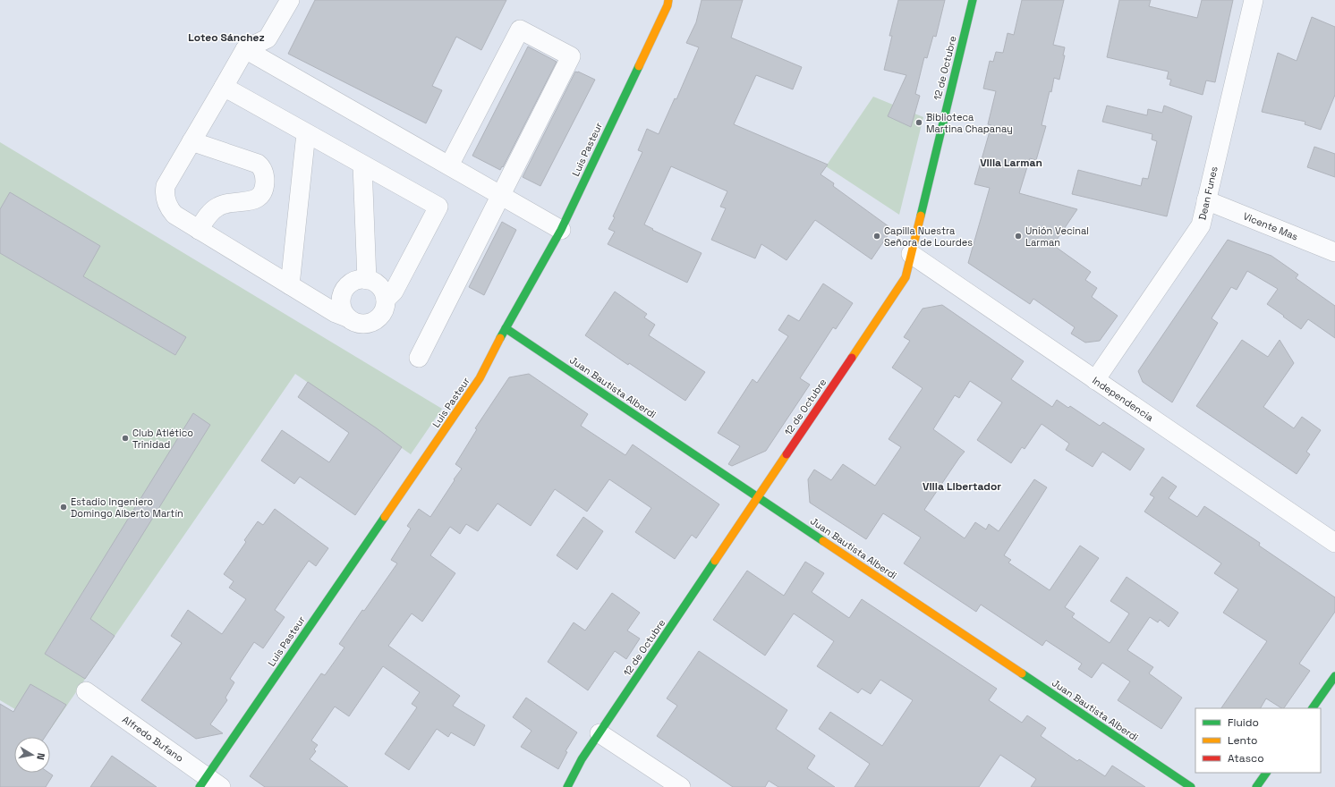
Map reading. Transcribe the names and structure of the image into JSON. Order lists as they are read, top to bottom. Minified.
{"streets":{"street":["12 de Octubre","Luis Pasteur","Dean Funes","Vicente Mas","Juan Bautista Alberdi","Independencia","Alfredo Bufano"]},"crossings":[["12 de Octubre","Juan Bautista Alberdi"],["12 de Octubre","Independencia"],["Luis Pasteur","Juan Bautista Alberdi"],["Luis Pasteur","Alfredo Bufano"],["Dean Funes","Vicente Mas"],["Dean Funes","Independencia"]],"districts":["Loteo Sánchez","Villa Larman","Villa Libertador"],"places":["Biblioteca Martina Chapanay","Capilla Nuestra Señora de Lourdes","Unión Vecinal Larman","Club Atlético Trinidad","Estadio Ingeniero Domingo Alberto Martín"],"legend":["Fluido","Lento","Atasco"],"north":"right"}
